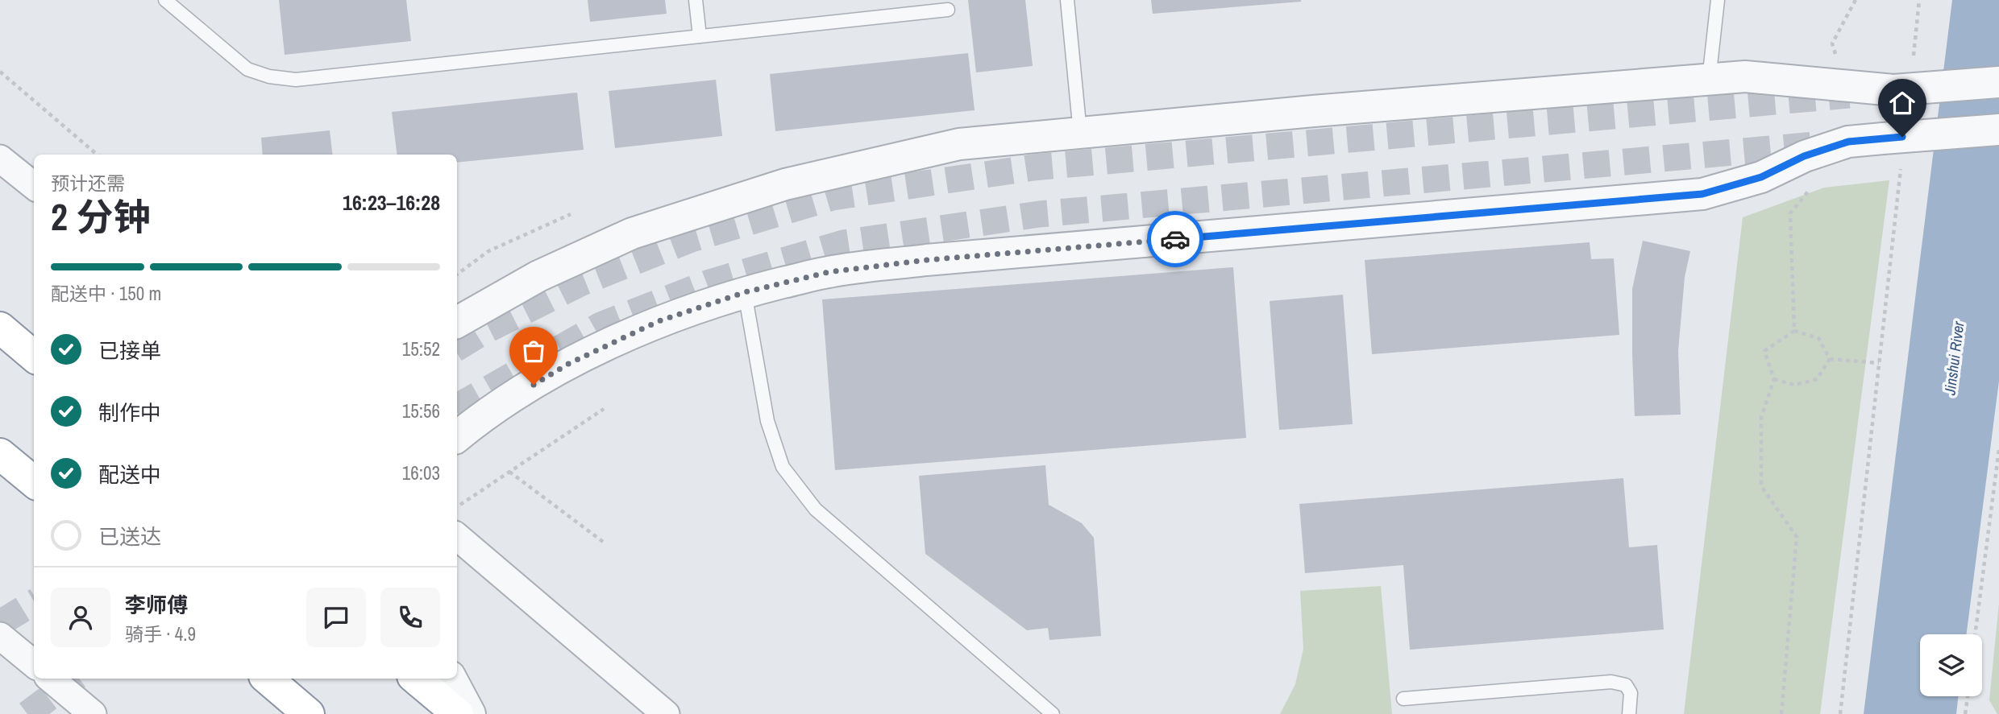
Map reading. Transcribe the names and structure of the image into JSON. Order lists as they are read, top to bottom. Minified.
{"water":["Jinshui River"],"page":{"heading":["2 分钟","预计还需","16:23–16:28"],"panel":["李师傅","骑手 · 4.9"],"bar":"配送中 · 150 m","list":[["已接单","15:52"],["制作中","15:56"],["配送中","16:03"],"已送达"]}}
